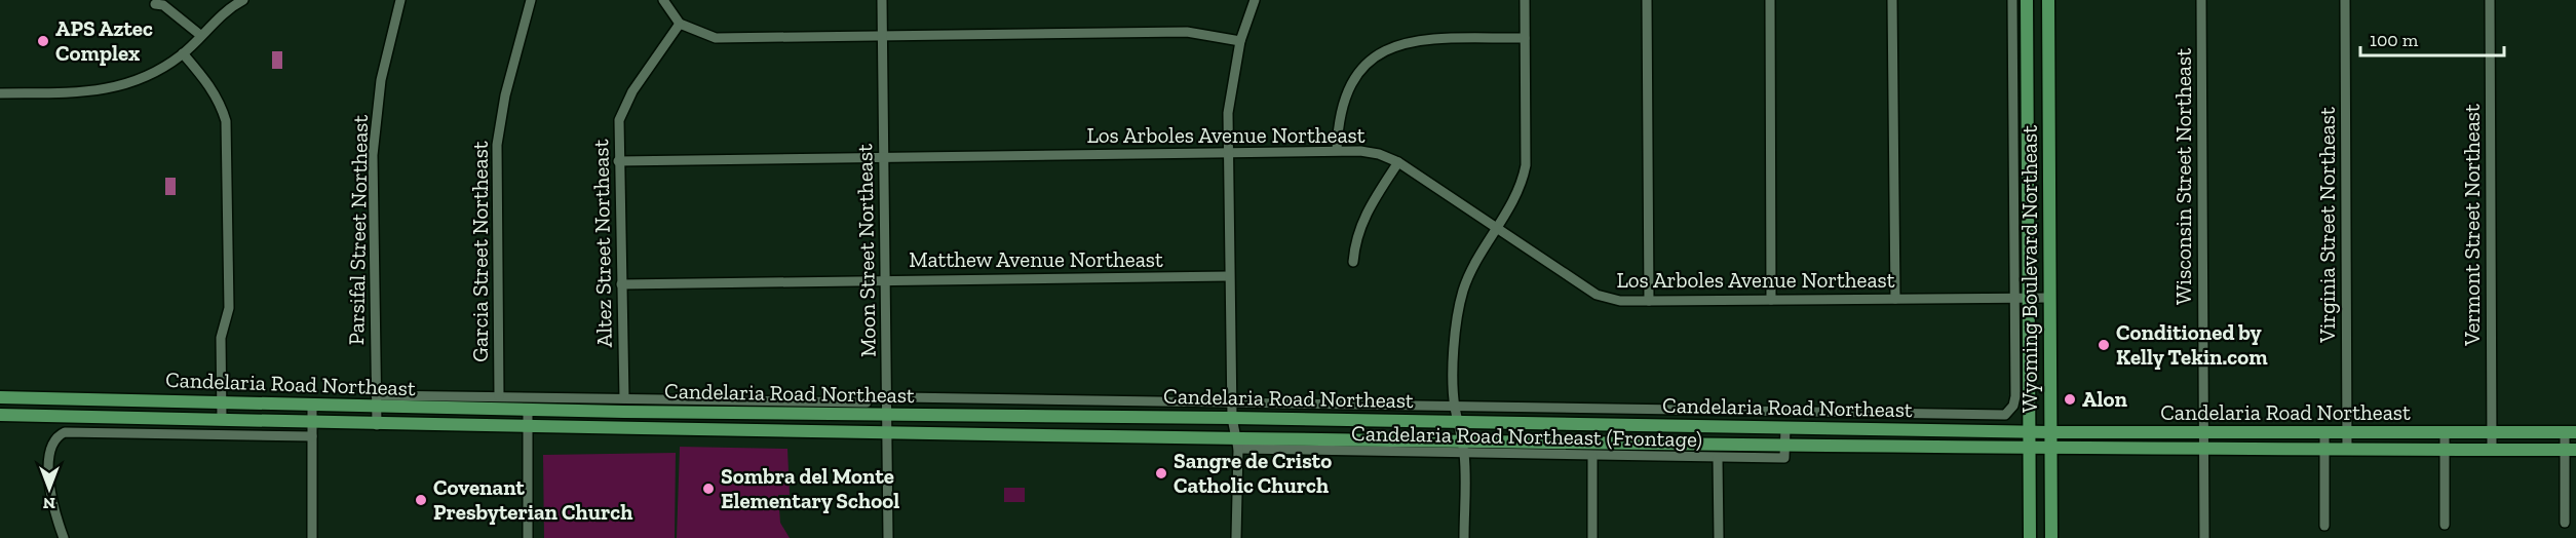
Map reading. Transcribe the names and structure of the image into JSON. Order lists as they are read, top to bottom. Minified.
{"streets":{"main road":["Wyoming Boulevard Northeast","Candelaria Road Northeast"],"street":["Los Arboles Avenue Northeast","Wisconsin Street Northeast","Virginia Street Northeast","Vermont Street Northeast","Parsifal Street Northeast","Altez Street Northeast","Moon Street Northeast","Garcia Street Northeast","Matthew Avenue Northeast","Candelaria Road Northeast (Frontage)"]},"crossings":[["Los Arboles Avenue Northeast","Altez Street Northeast"],["Los Arboles Avenue Northeast","Moon Street Northeast"],["Los Arboles Avenue Northeast","Wyoming Boulevard Northeast"],["Wisconsin Street Northeast","Candelaria Road Northeast"],["Virginia Street Northeast","Candelaria Road Northeast"],["Vermont Street Northeast","Candelaria Road Northeast"],["Parsifal Street Northeast","Candelaria Road Northeast"],["Altez Street Northeast","Matthew Avenue Northeast"],["Moon Street Northeast","Matthew Avenue Northeast"],["Moon Street Northeast","Candelaria Road Northeast"],["Wyoming Boulevard Northeast","Candelaria Road Northeast"],["Candelaria Road Northeast","Candelaria Road Northeast (Frontage)"]],"places":["APS Aztec Complex","Conditioned by Kelly Tekin.com","Alon","Sangre de Cristo Catholic Church","Sombra del Monte Elementary School","Covenant Presbyterian Church"],"scale_bar":"100 m","north":"bottom"}
